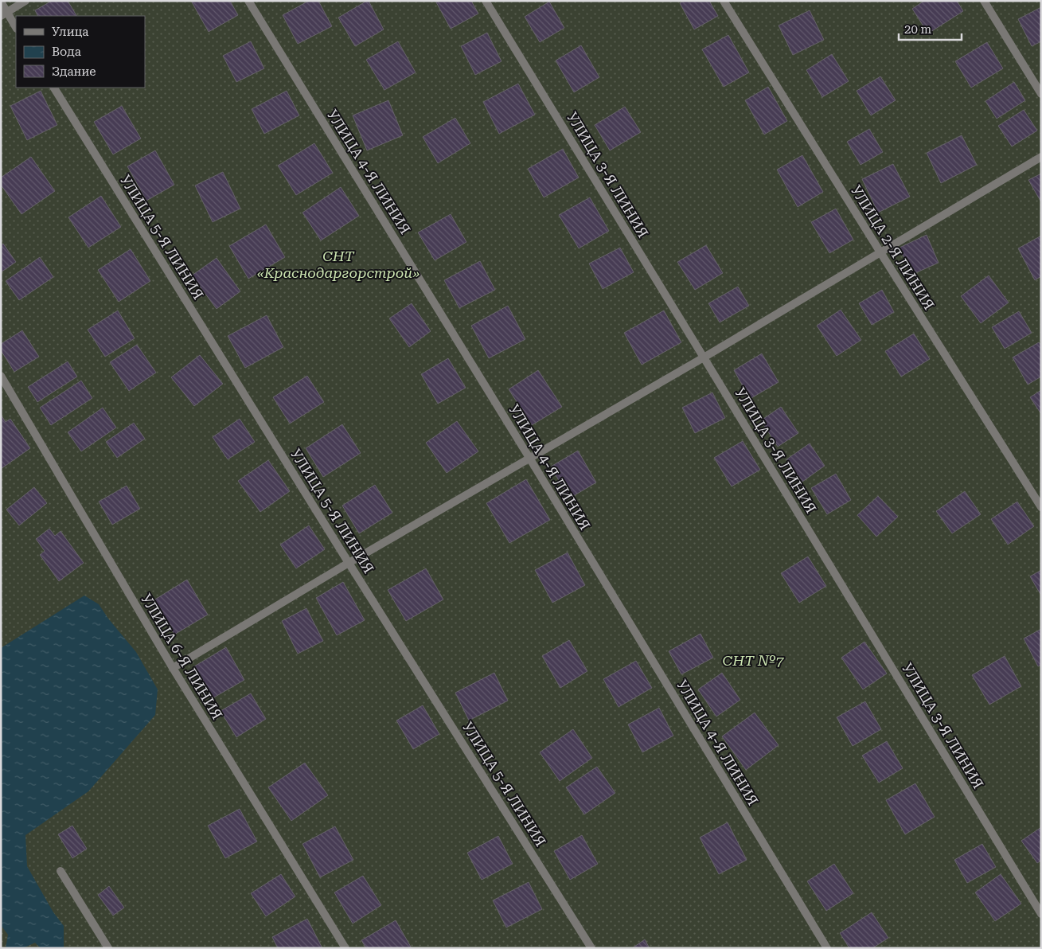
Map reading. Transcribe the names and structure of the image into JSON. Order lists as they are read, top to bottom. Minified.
{"streets":{"street":["УЛИЦА 4-Я ЛИНИЯ","УЛИЦА 3-Я ЛИНИЯ","УЛИЦА 5-Я ЛИНИЯ","УЛИЦА 2-Я ЛИНИЯ","УЛИЦА 6-Я ЛИНИЯ"]},"parks":["СНТ «Краснодаргорстрой»","СНТ №7"],"legend":["Улица","Вода","Здание"],"scale_bar":"20 m"}
